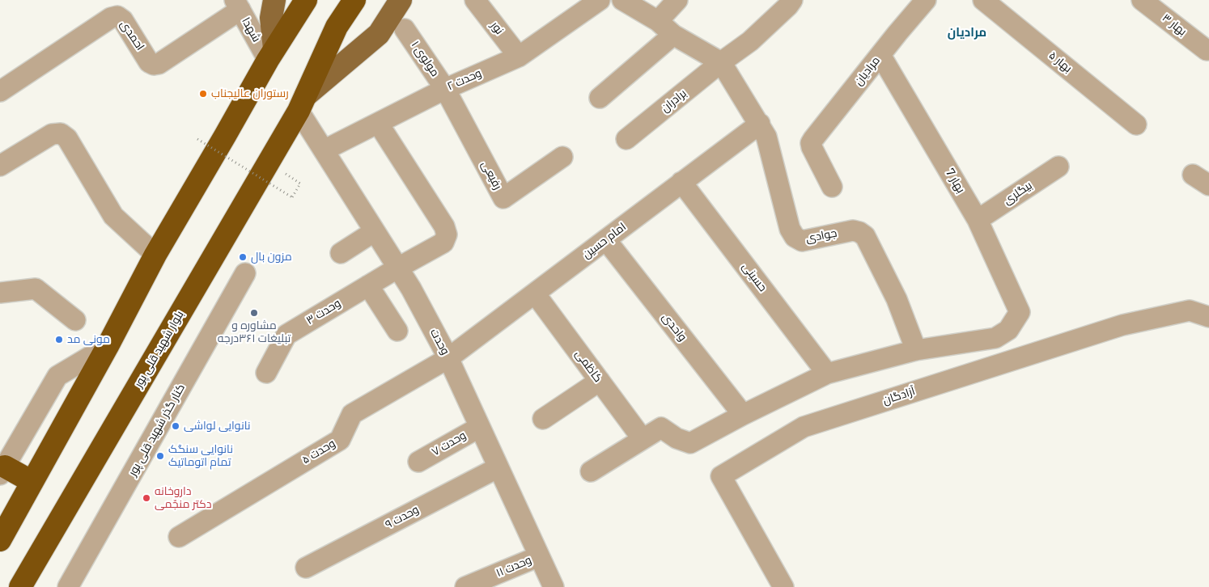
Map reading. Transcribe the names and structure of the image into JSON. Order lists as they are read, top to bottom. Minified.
{"streets":{"highway":["بلوار شهید قلی پور"],"street":["بهار ۳","نور","شهدا","احمدی","مولوی ۱","بهار ۵","مرادیان","وحدت ۲","برادران","رفیعی","بهار 7","بیگلری","جوادی","امام حسین","حسینی","وحدت ۳","واحدی","وحدت","کاظمی","آزادگان","کنار گذر شهید قلی پور","وحدت ۷","وحدت ۵","وحدت ۹","وحدت ۱۱"]},"crossings":[["نور","وحدت ۲"],["شهدا","احمدی"],["مولوی ۱","وحدت ۲"],["مولوی ۱","رفیعی"],["مرادیان","بهار 7"],["وحدت ۲","رفیعی"],["وحدت ۲","وحدت ۳"],["وحدت ۲","وحدت"],["برادران","جوادی"],["بهار 7","بیگلری"],["بهار 7","جوادی"],["جوادی","امام حسین"],["امام حسین","حسینی"],["امام حسین","واحدی"],["امام حسین","وحدت"],["امام حسین","کاظمی"],["امام حسین","وحدت ۵"],["وحدت ۳","وحدت"],["وحدت","بلوار شهید قلی پور"],["وحدت","وحدت ۷"],["وحدت","وحدت ۵"],["وحدت","وحدت ۹"],["وحدت","وحدت ۱۱"]],"districts":["مرادیان"],"places":["رستوران عالیجناب","مزون بال","مشاوره و تبلیغات ۳۶۱درجه","مونی مد","نانوایی لواشی","نانوایی سنگک تمام اتوماتیک","داروخانه دکتر منجّمی"]}
